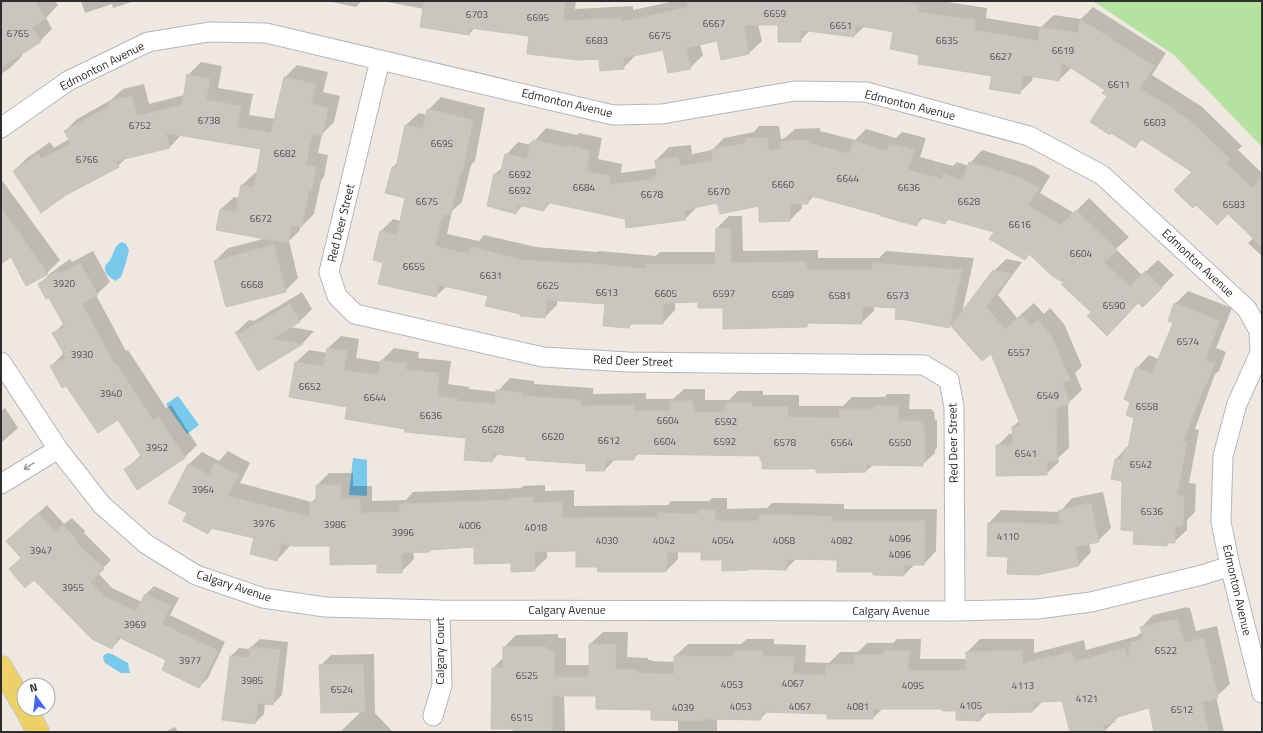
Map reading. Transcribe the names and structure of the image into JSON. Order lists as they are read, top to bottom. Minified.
{"streets":{"street":["Edmonton Avenue","Red Deer Street","Calgary Avenue","Calgary Court"]},"crossings":[["Edmonton Avenue","Red Deer Street"],["Edmonton Avenue","Calgary Avenue"],["Red Deer Street","Calgary Avenue"],["Calgary Avenue","Calgary Court"]],"house_numbers":["6659","6703","6695","6667","6651","6765","6675","6683","6635","6619","6627","6611","6738","6603","6752","6695","6682","6766","6692","6644","6660","6684","6636","6692","6670","6678","6675","6628","6583","6672","6616","6604","6655","6631","3920","6668","6625","6613","6605","6597","6589","6581","6573","6590","6574","6557","3930","6652","3940","6549","6644","6558","6636","6604","6592","6628","6620","6612","6604","6592","6578","6564","6550","3952","6541","6542","3964","6536","3976","3986","4006","4018","3996","4110","4096","4030","4042","4054","4068","4082","3947","4096","3955","3969","6522","3977","6525","3985","4067","4053","4095","4113","6524","4121","4105","4053","4067","4081","4039","6512","6515"],"north":"top"}
